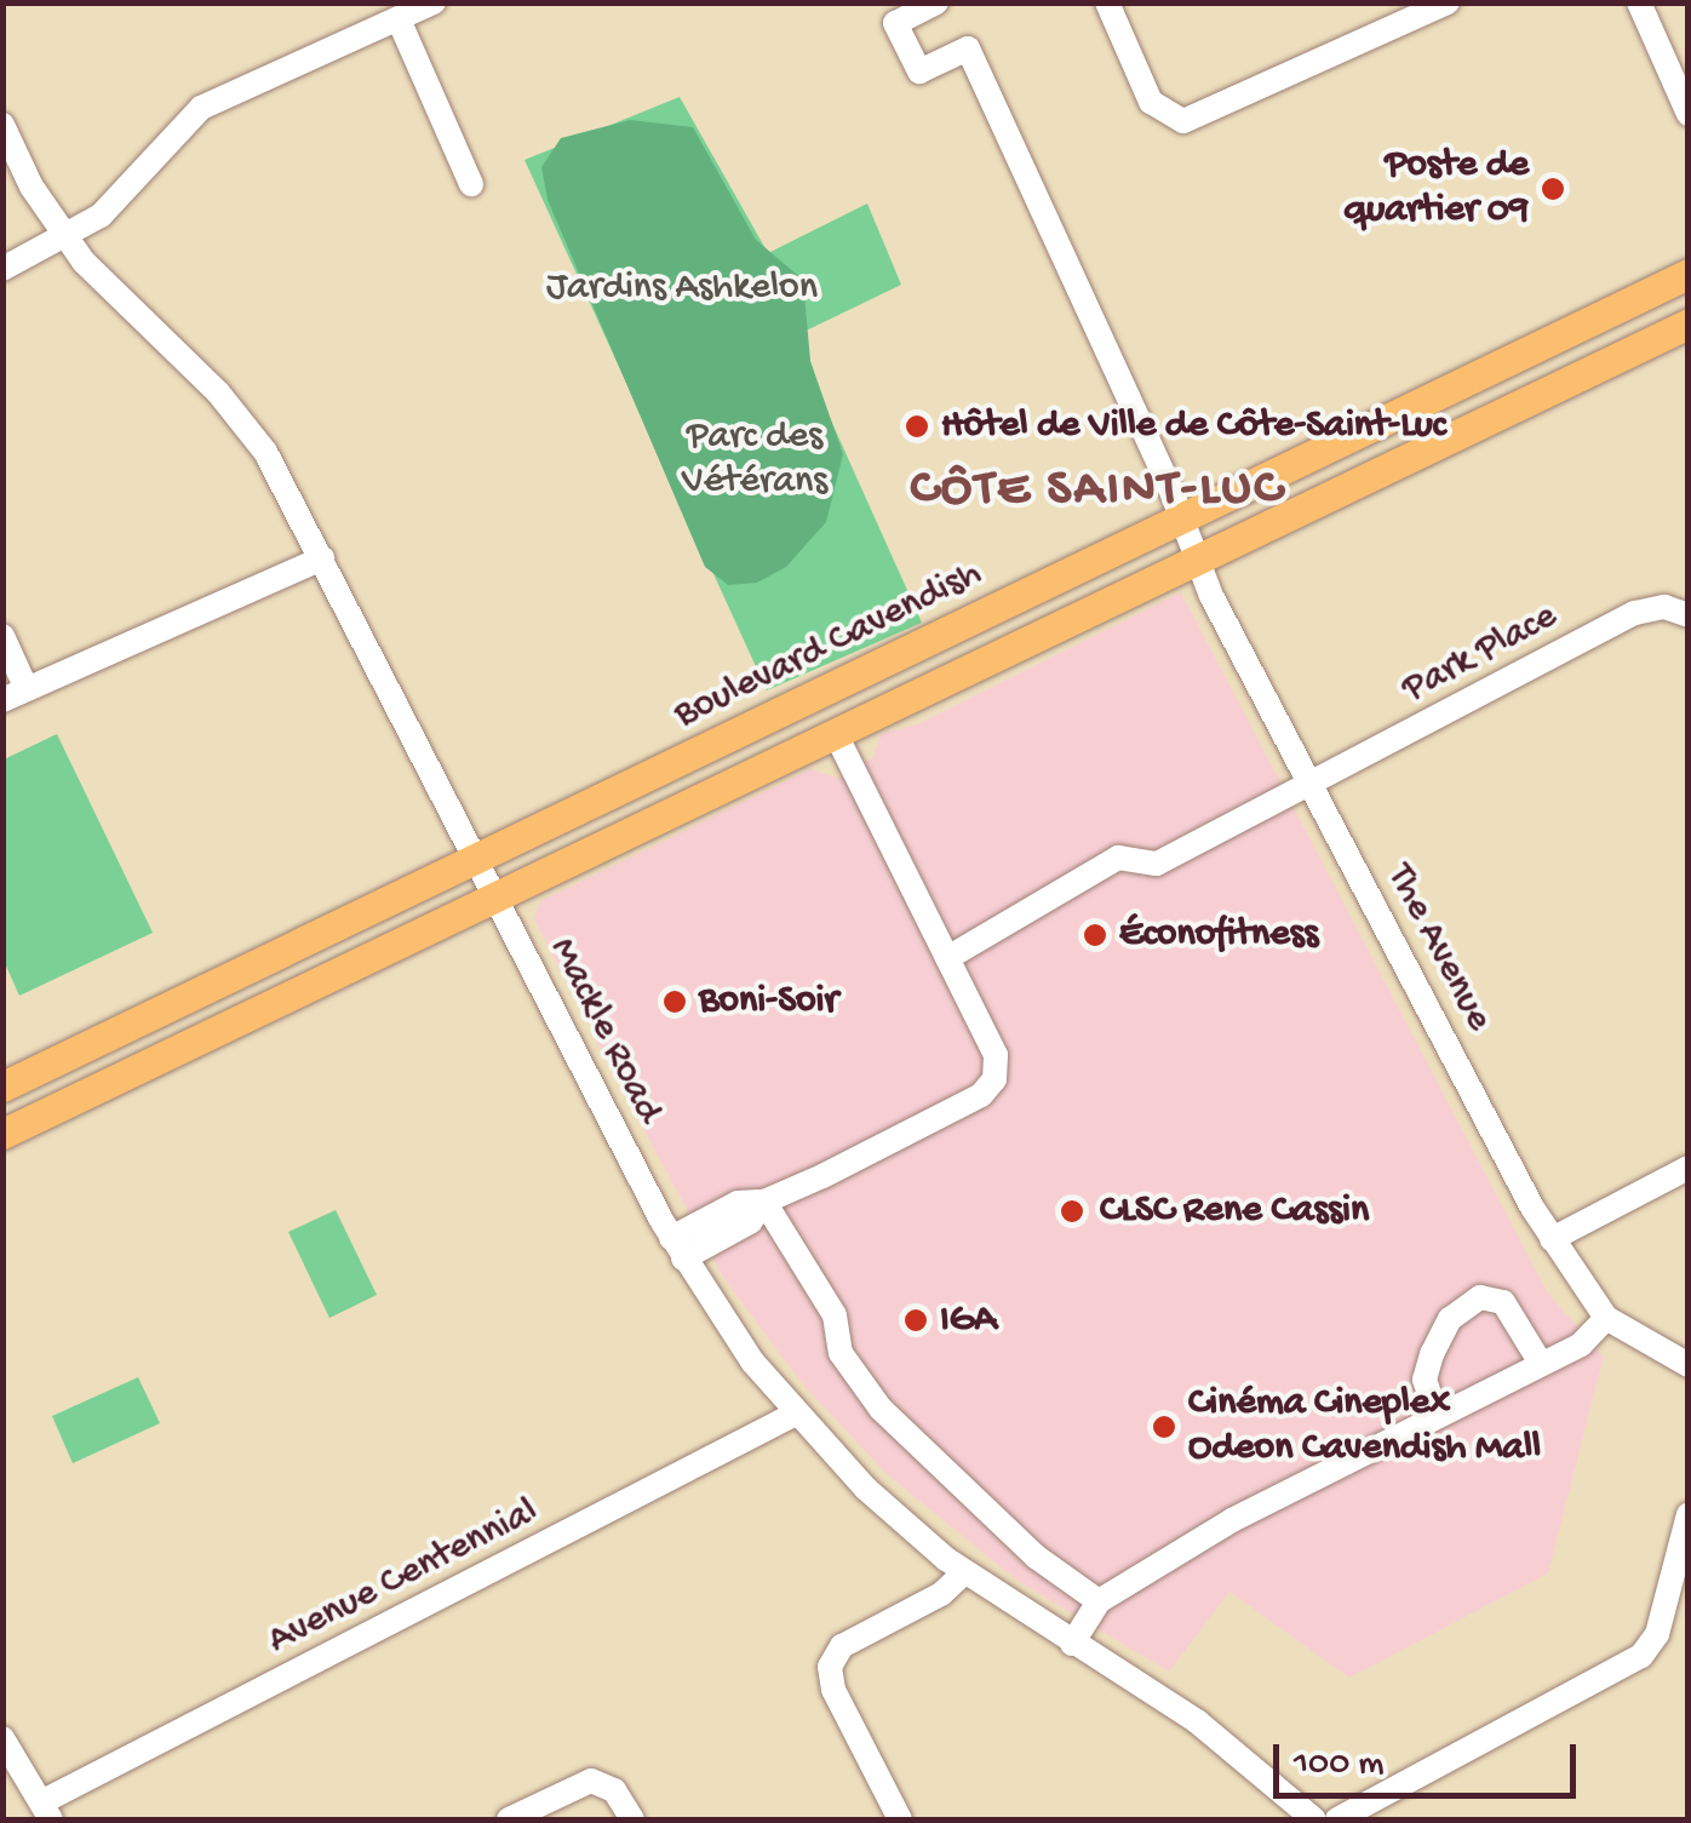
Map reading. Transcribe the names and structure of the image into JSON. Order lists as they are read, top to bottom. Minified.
{"streets":{"main road":["Boulevard Cavendish"],"street":["Park Place","The Avenue","Mackle Road","Avenue Centennial"]},"crossings":[["Boulevard Cavendish","The Avenue"],["Boulevard Cavendish","Mackle Road"],["Park Place","The Avenue"],["Mackle Road","Avenue Centennial"]],"districts":["CÔTE SAINT-LUC"],"parks":["Jardins Ashkelon","Parc des Vétérans"],"places":["Poste de quartier 09","Hôtel de Ville de Côte-Saint-Luc","Éconofitness","Boni-Soir","CLSC Rene Cassin","IGA","Cinéma Cineplex Odeon Cavendish Mall"],"scale_bar":"100 m"}
